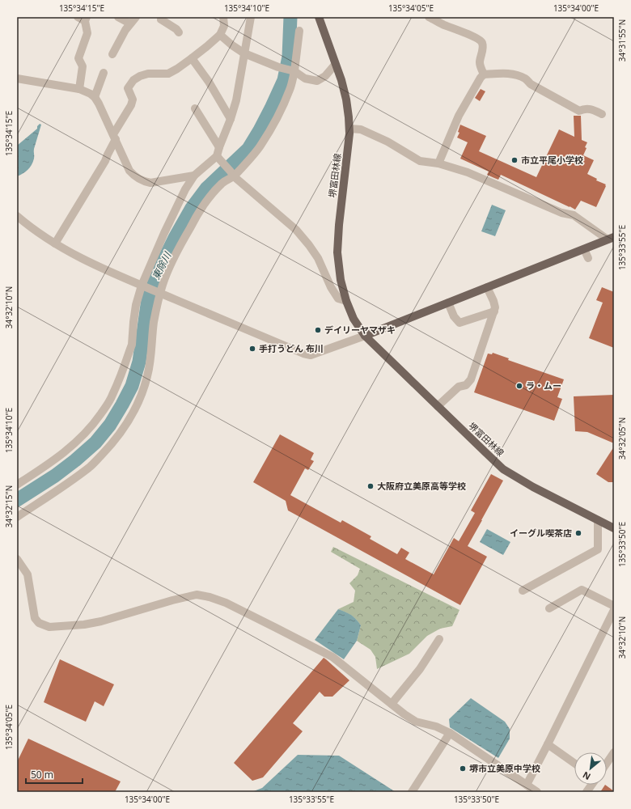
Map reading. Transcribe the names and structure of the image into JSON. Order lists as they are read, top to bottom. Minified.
{"streets":{"main road":["堺富田林線"]},"water":["東除川"],"places":["市立平尾小学校","デイリーヤマザキ","手打うどん 布川","ラ・ムー","大阪府立美原高等学校","イーグル喫茶店","堺市立美原中学校"],"scale_bar":"50 m","north":"bottom left","coordinates":["135°34'15\"E","135°34'10\"E","135°34'05\"E","135°34'00\"E","34°31'55\"N","135°33'55\"E","34°32'10\"N","34°32'05\"N","34°32'15\"N","135°33'50\"E"]}
